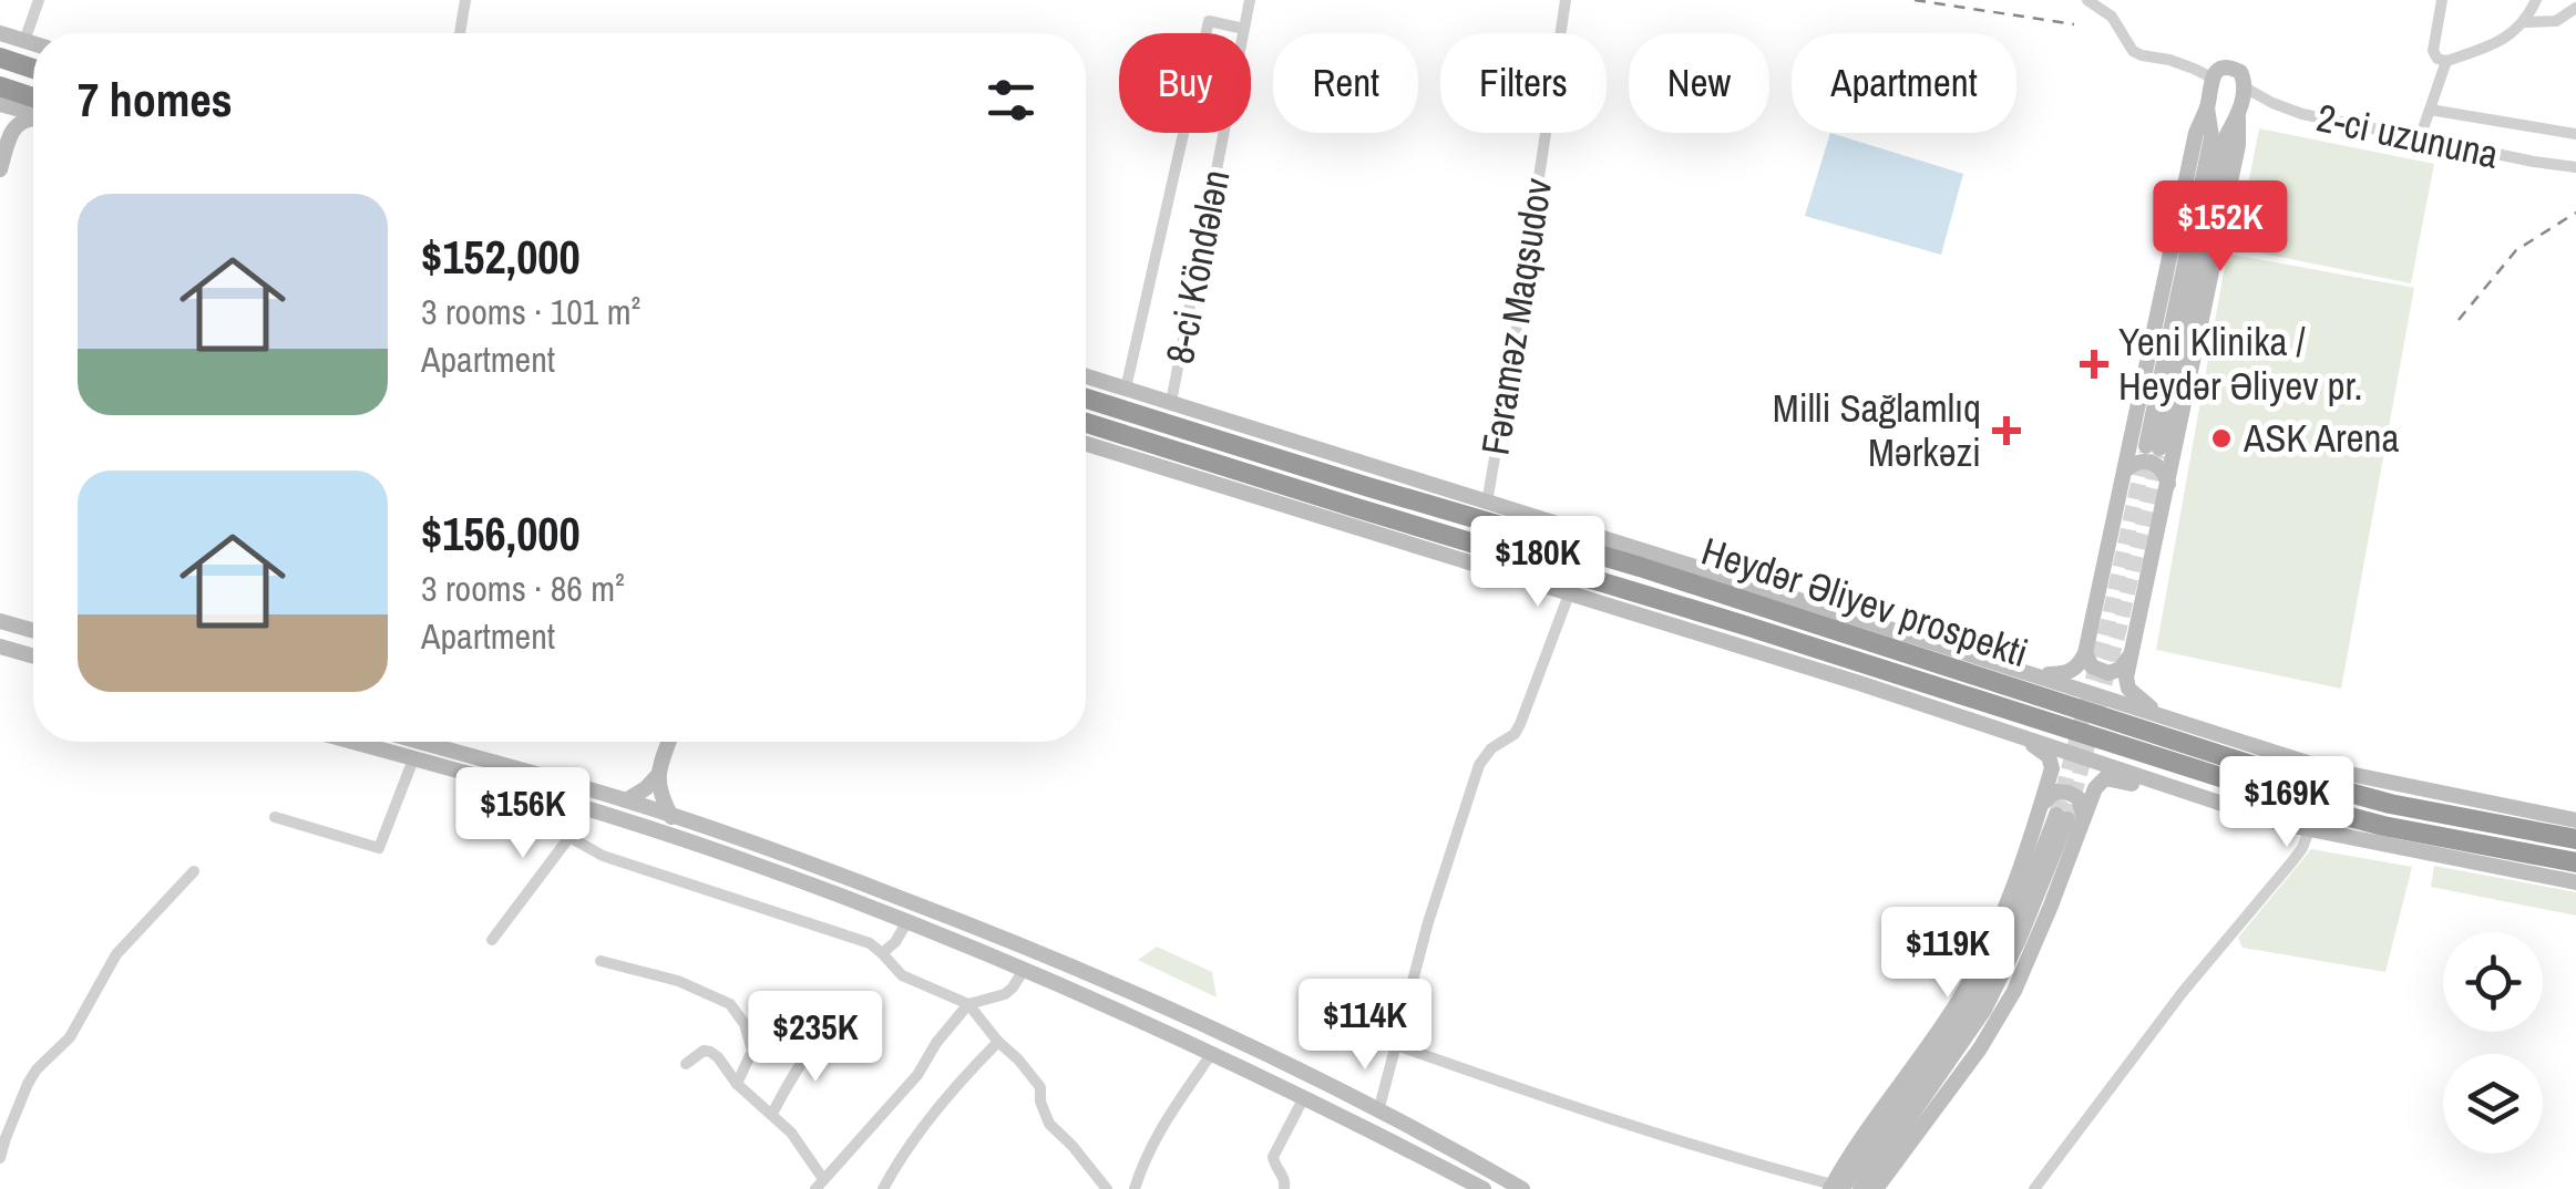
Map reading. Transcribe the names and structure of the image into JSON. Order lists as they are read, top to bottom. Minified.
{"streets":{"highway":["Heydər Əliyev prospekti"],"street":["2-ci uzununa","8-ci Köndələn","Fəraməz Maqsudov"]},"places":{"health":["Yeni Klinika / Heydər Əliyev pr.","Milli Sağlamlıq Mərkəzi"],"other":["ASK Arena"]},"page":{"chip":["Buy","Rent","Filters","New","Apartment"],"heading":"7 homes","list":[{"name":"$152,000","note":"3 rooms · 101 m² · Apartment"},{"name":"$156,000","note":"3 rooms · 86 m² · Apartment"}],"price":["$152K","$180K","$169K","$156K","$119K","$114K","$235K"]}}
